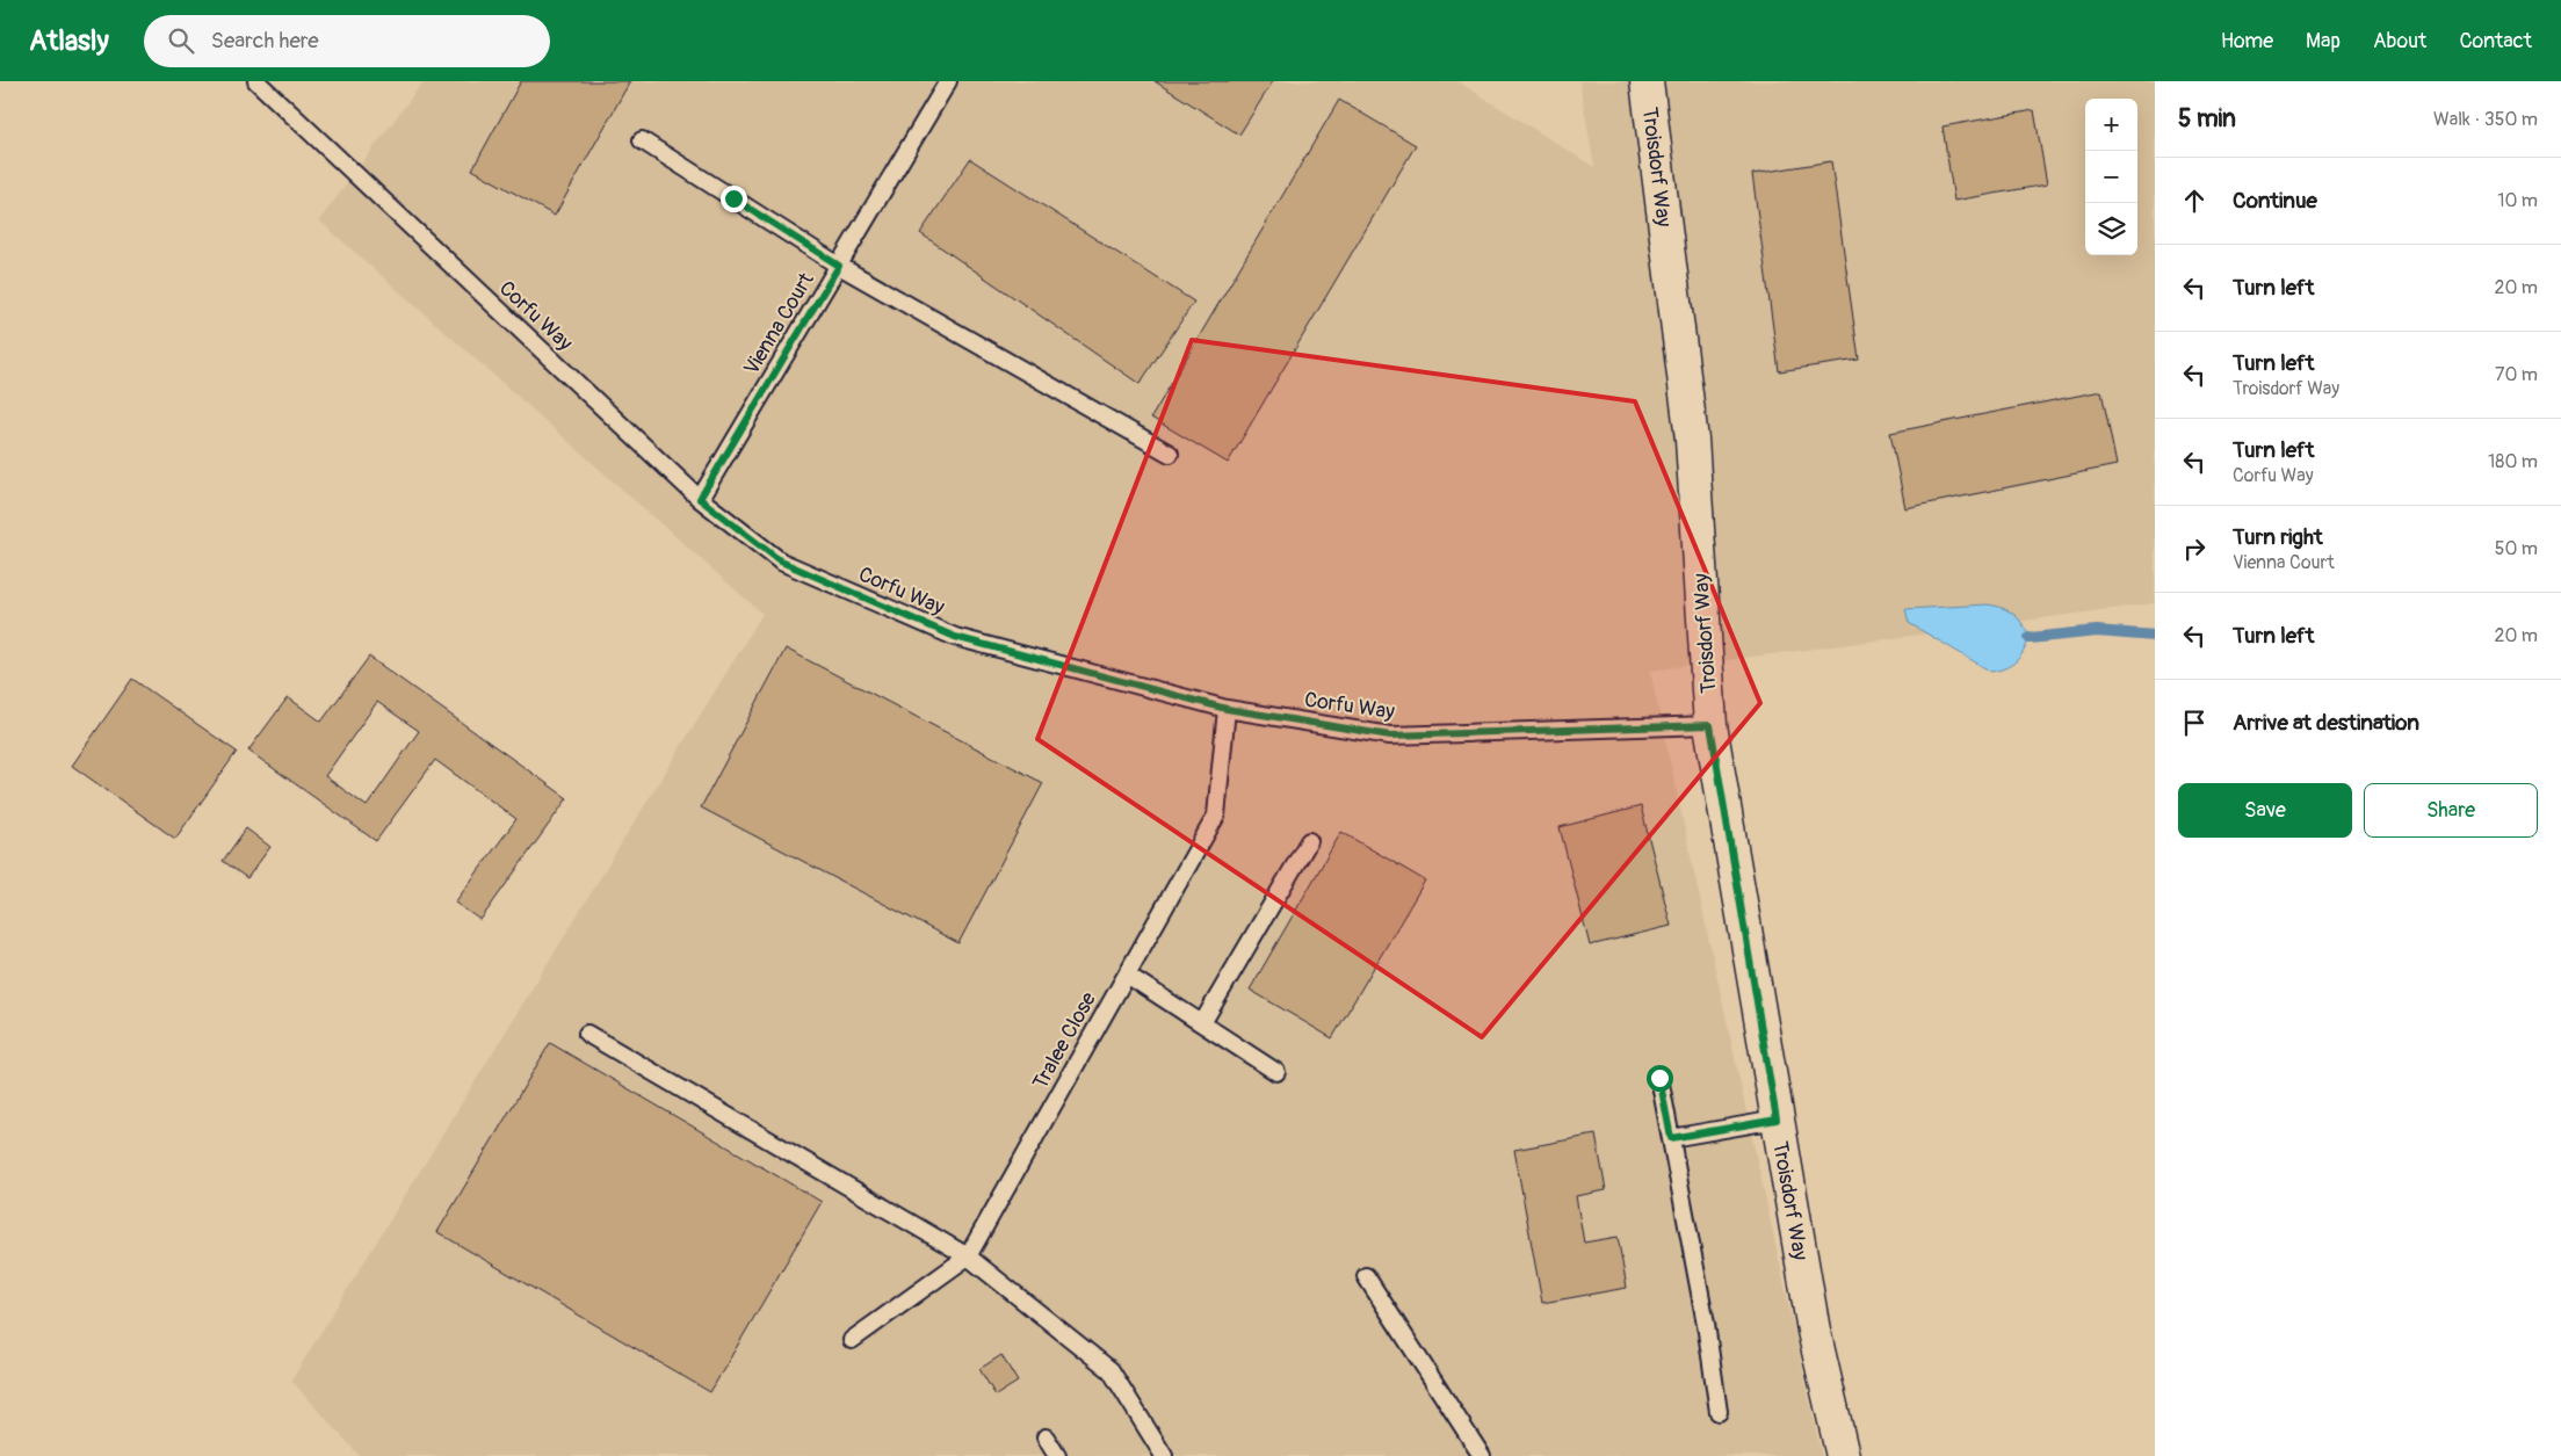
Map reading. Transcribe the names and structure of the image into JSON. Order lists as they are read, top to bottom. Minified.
{"streets":{"street":["Troisdorf Way"],"lane":["Corfu Way","Vienna Court","Tralee Close"]},"crossings":[["Troisdorf Way","Corfu Way"],["Corfu Way","Vienna Court"],["Corfu Way","Tralee Close"]],"page":{"header":"Atlasly","search":"Search here","nav":["Home","Map","About","Contact"],"heading":["5 min","Walk · 350 m"],"map_buttons":["+","−"],"list":[["Continue","10 m"],["Turn left","20 m"],["Turn left","Troisdorf Way","70 m"],["Turn left","Corfu Way","180 m"],["Turn right","Vienna Court","50 m"],["Turn left","20 m"],"Arrive at destination"],"buttons":["Save","Share"]}}
